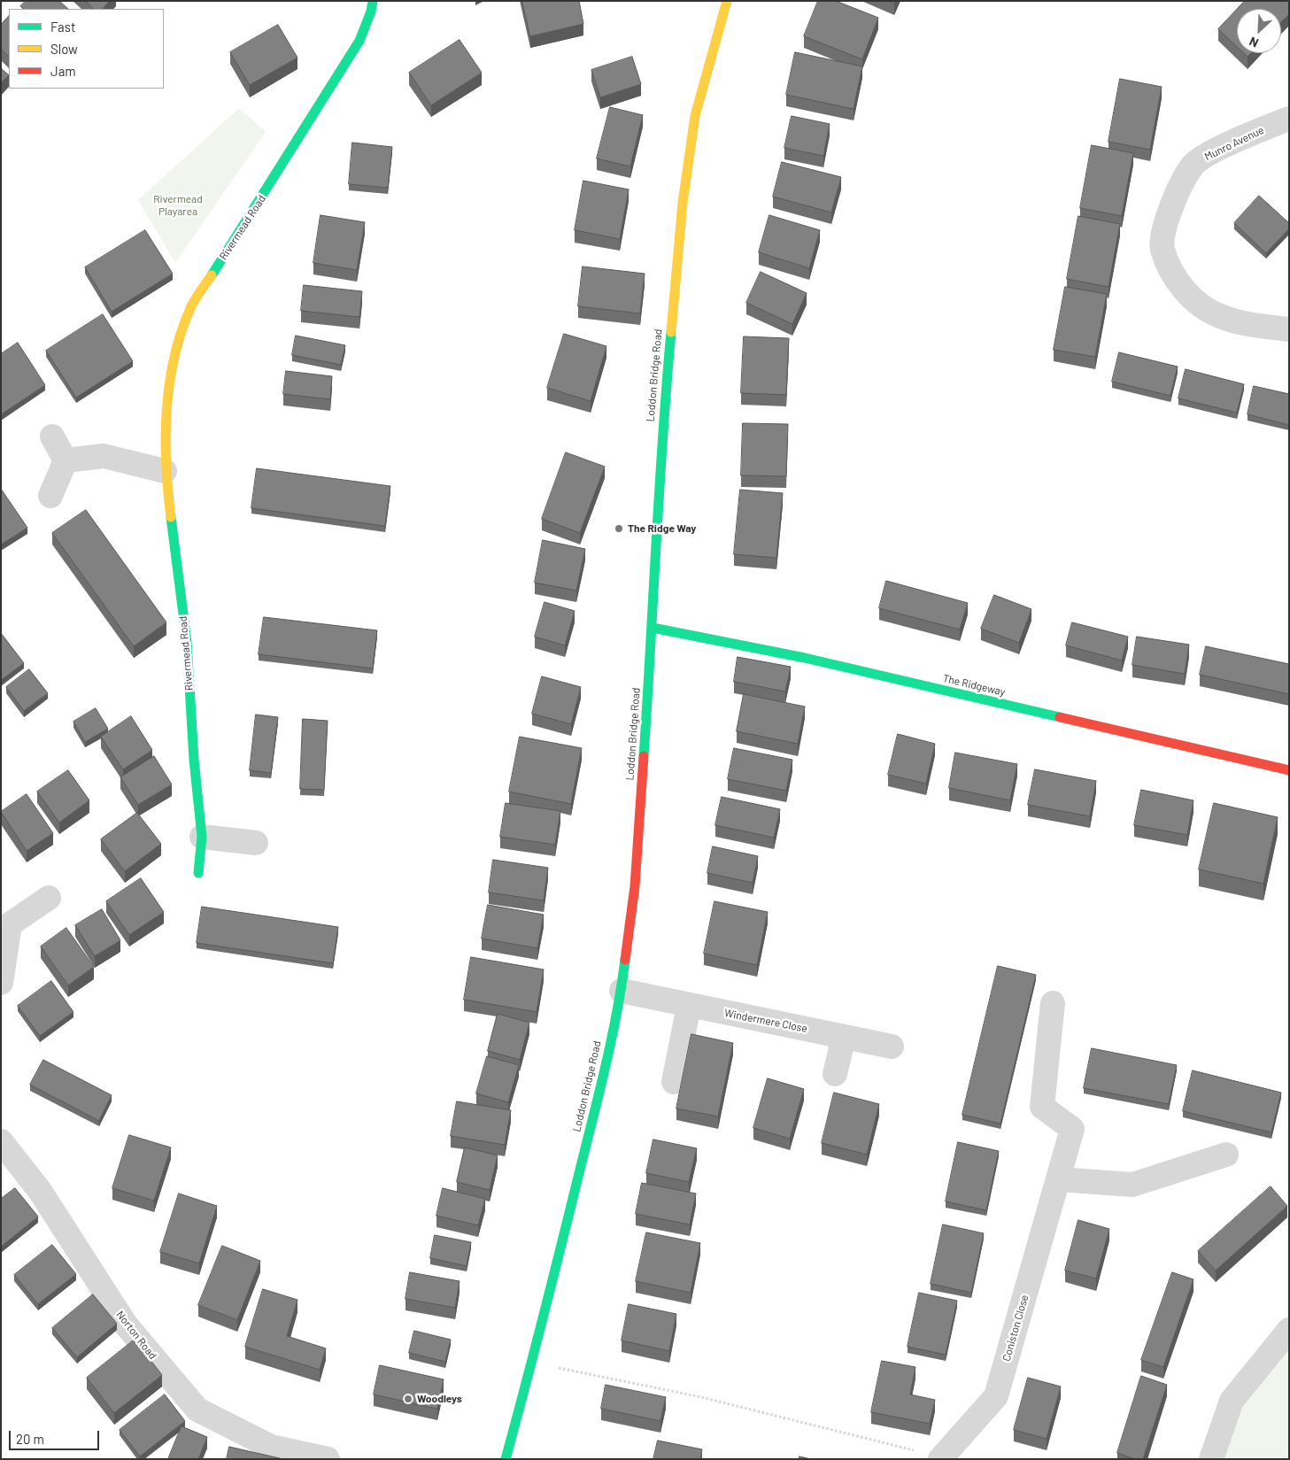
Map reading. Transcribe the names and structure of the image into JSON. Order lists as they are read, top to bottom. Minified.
{"streets":{"street":["Munro Avenue","Rivermead Road","Loddon Bridge Road","The Ridgeway","Windermere Close","Coniston Close","Norton Road"]},"crossings":[["Loddon Bridge Road","The Ridgeway"],["Loddon Bridge Road","Windermere Close"]],"parks":["Rivermead Playarea"],"places":["The Ridge Way","Woodleys"],"legend":["Fast","Slow","Jam"],"scale_bar":"20 m","north":"bottom left"}
